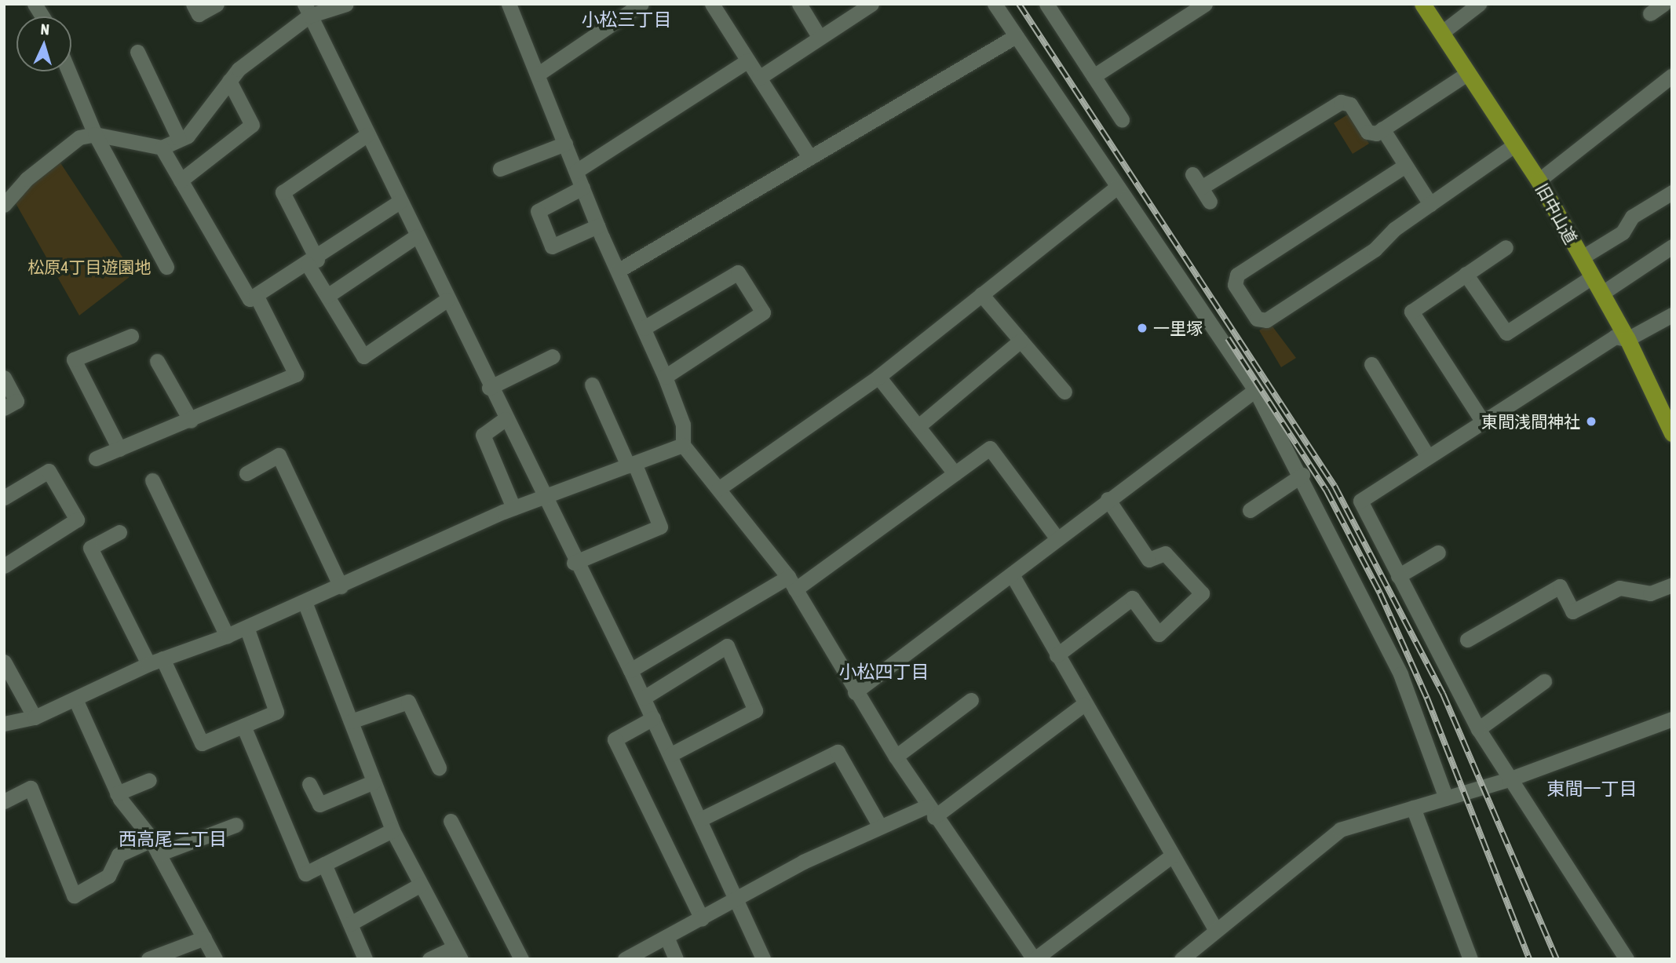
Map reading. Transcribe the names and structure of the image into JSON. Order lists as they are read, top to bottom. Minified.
{"streets":{"main road":["旧中山道"]},"districts":["小松三丁目","小松四丁目","東間一丁目","西高尾二丁目"],"parks":["松原4丁目遊園地"],"places":["一里塚","東間浅間神社"],"north":"top"}
